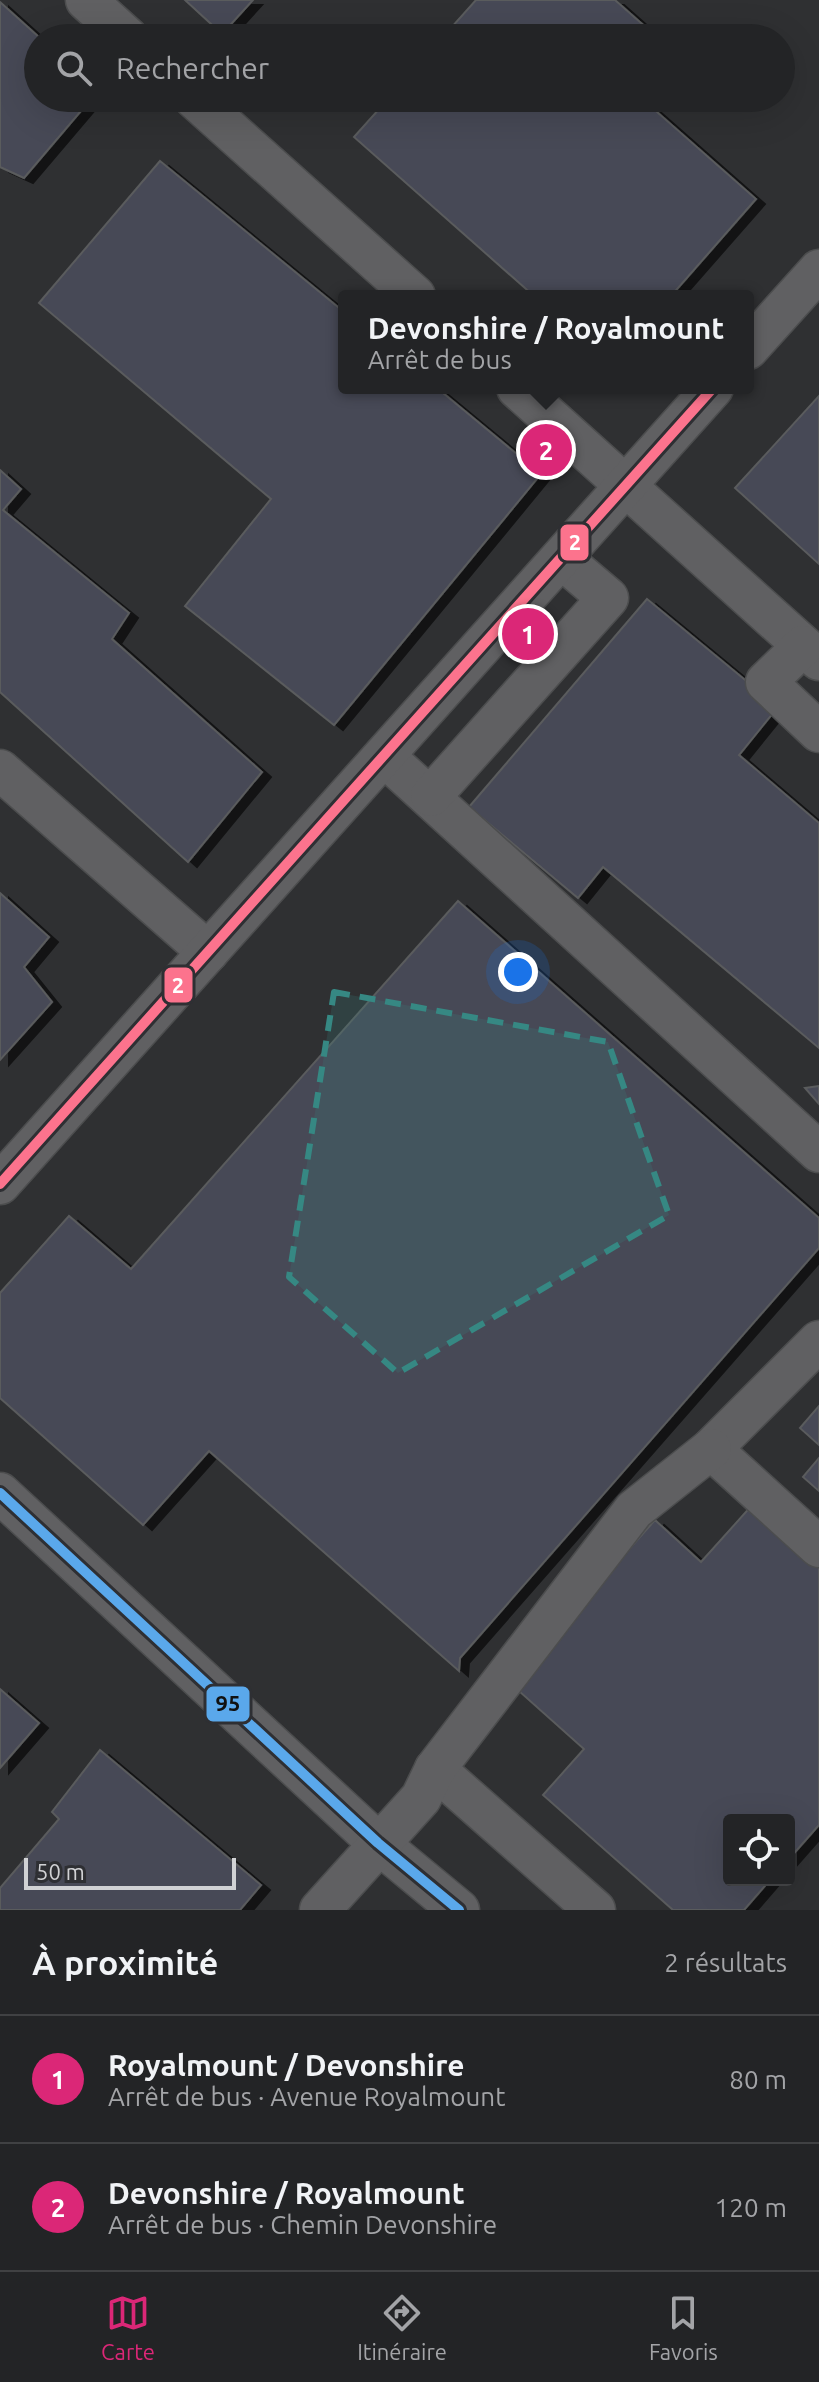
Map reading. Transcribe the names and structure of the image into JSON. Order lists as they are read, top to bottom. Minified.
{"lines":["transit line 2","transit line 95"],"scale_bar":"50 m","page":{"search":"Rechercher","popup":["Devonshire / Royalmount","Arrêt de bus"],"pins":["2","1"],"scale":"50 m","heading":["À proximité","2 résultats"],"list":[{"mark":"1","name":"Royalmount / Devonshire","note":"Arrêt de bus · Avenue Royalmount","value":"80 m"},{"mark":"2","name":"Devonshire / Royalmount","note":"Arrêt de bus · Chemin Devonshire","value":"120 m"}],"nav":["Carte","Itinéraire","Favoris"]}}
